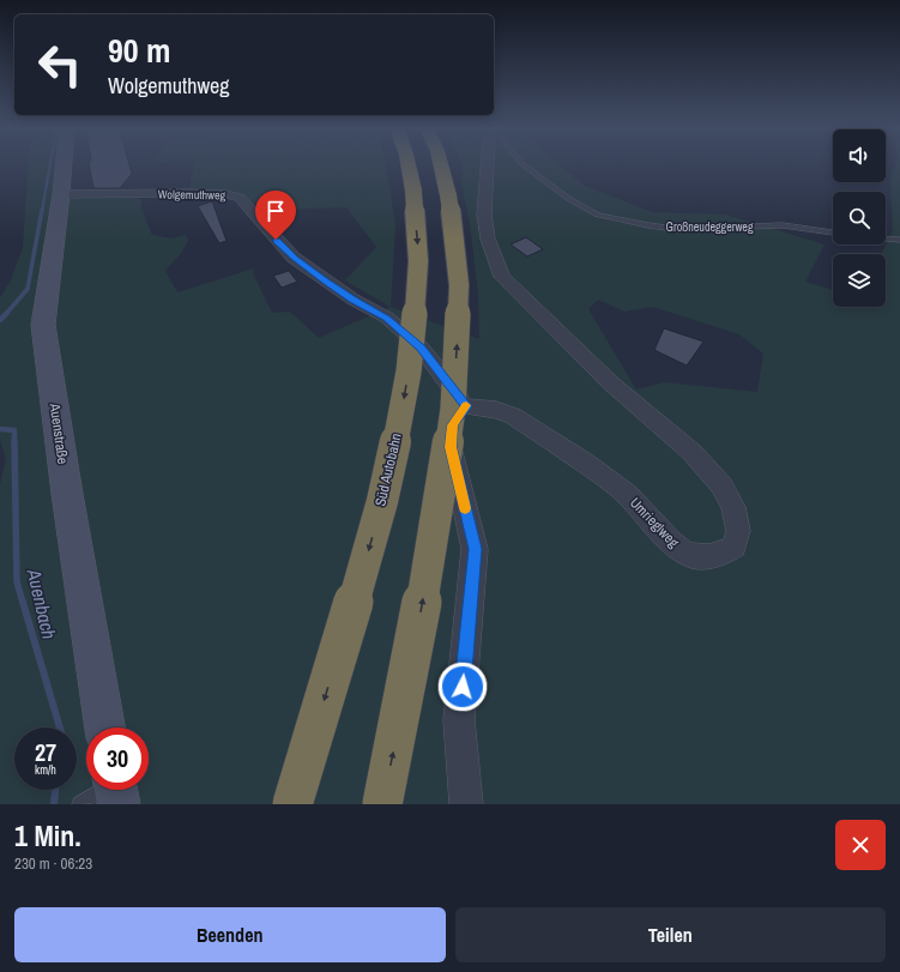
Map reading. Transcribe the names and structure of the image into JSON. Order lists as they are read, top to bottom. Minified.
{"streets":{"highway":["Süd Autobahn"],"street":["Wolgemuthweg","Auenstraße","Umrieglweg"],"lane":["Großneudeggerweg"]},"crossings":[["Wolgemuthweg","Auenstraße"],["Wolgemuthweg","Umrieglweg"]],"water":["Auenbach"],"page":{"turn":["90 m","Wolgemuthweg"],"speed":"27 km/h","limit":"30","heading":["1 Min.","230 m · 06:23"],"buttons":["Beenden","Teilen"]}}
